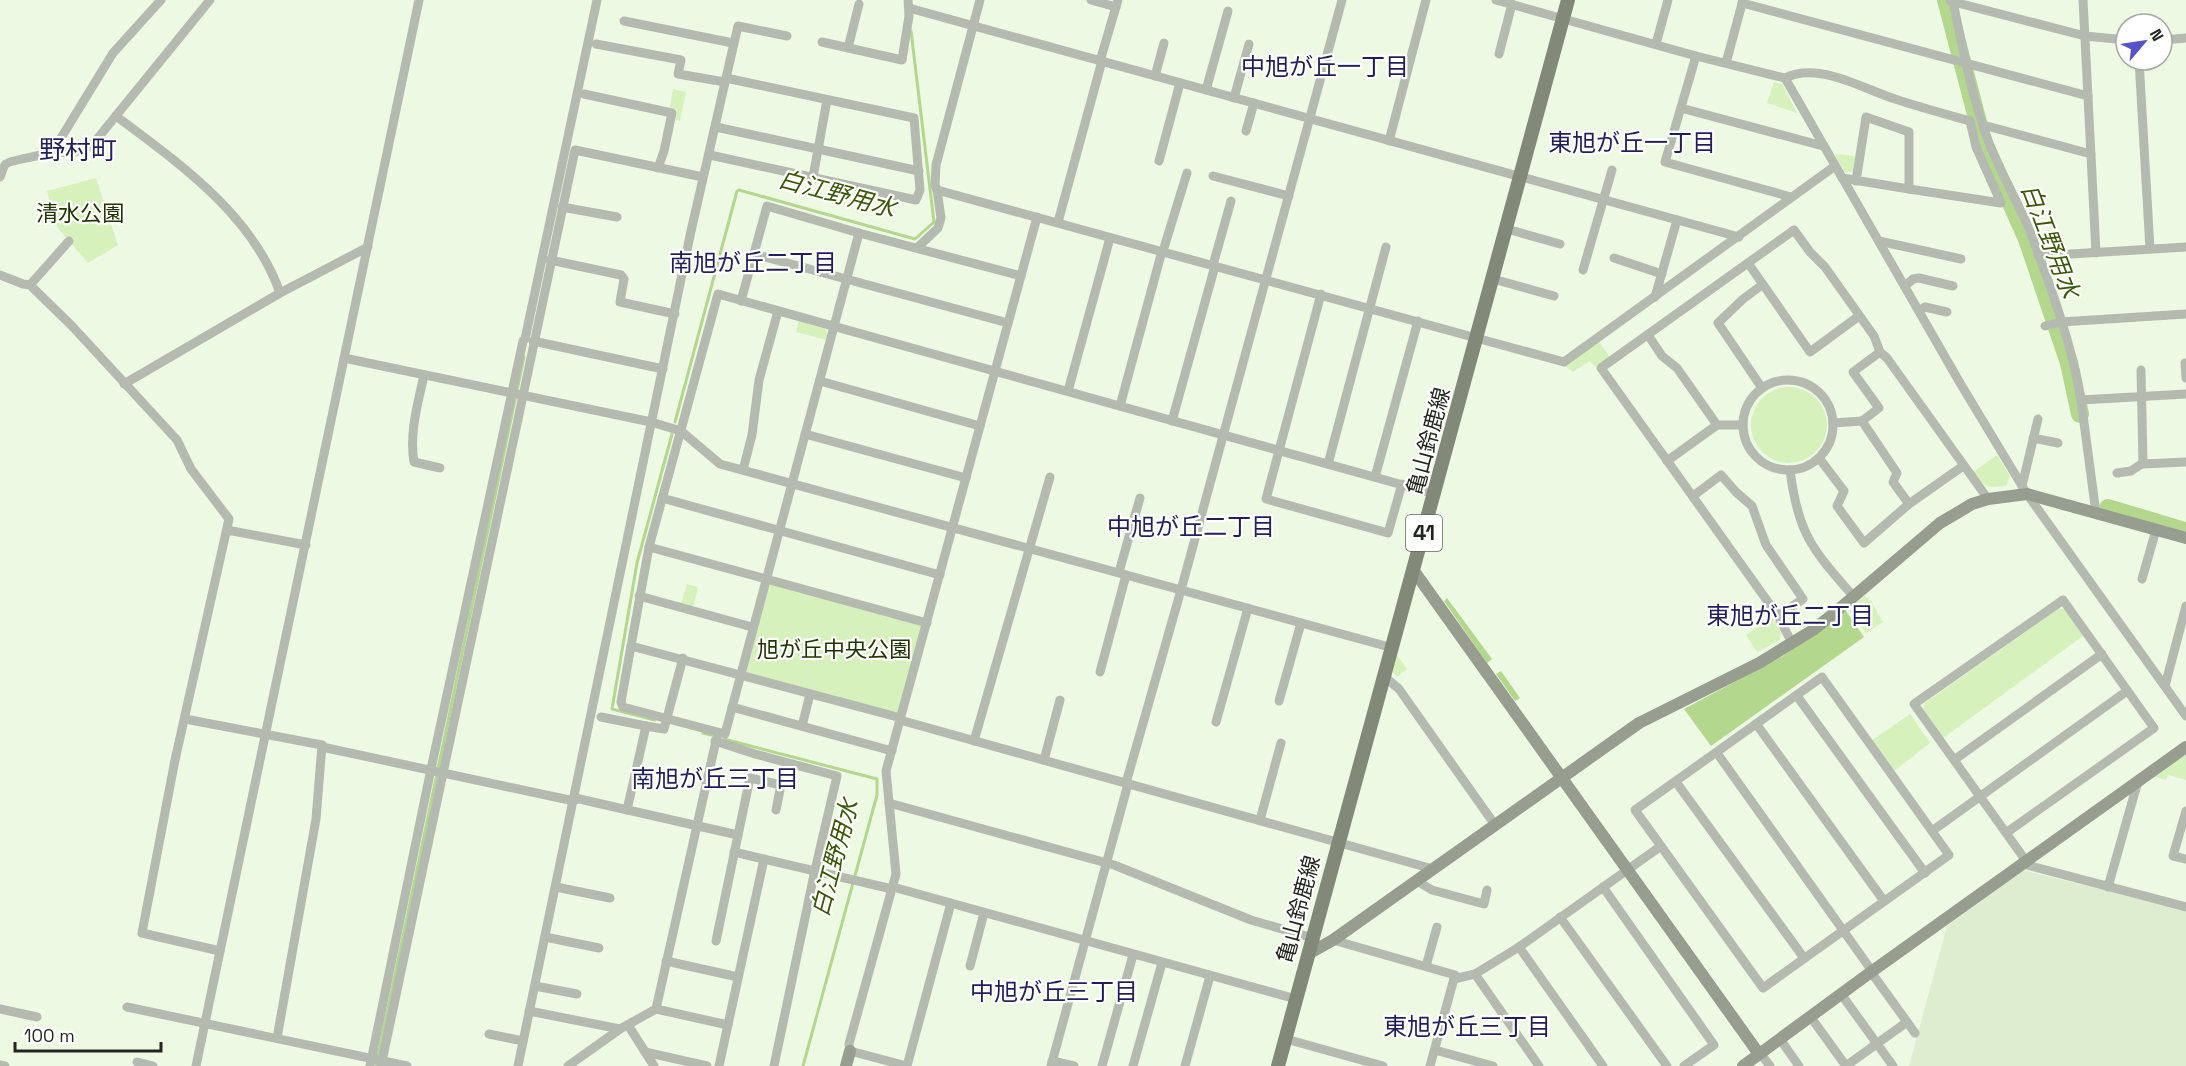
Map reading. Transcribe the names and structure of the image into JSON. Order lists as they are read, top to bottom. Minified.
{"streets":{"main road":["亀山鈴鹿線","41"]},"districts":["中旭が丘一丁目","東旭が丘一丁目","野村町","南旭が丘二丁目","中旭が丘二丁目","東旭が丘二丁目","南旭が丘三丁目","中旭が丘三丁目","東旭が丘三丁目"],"water":["白江野用水"],"parks":["清水公園","旭が丘中央公園"],"scale_bar":"100 m","north":"top right"}
